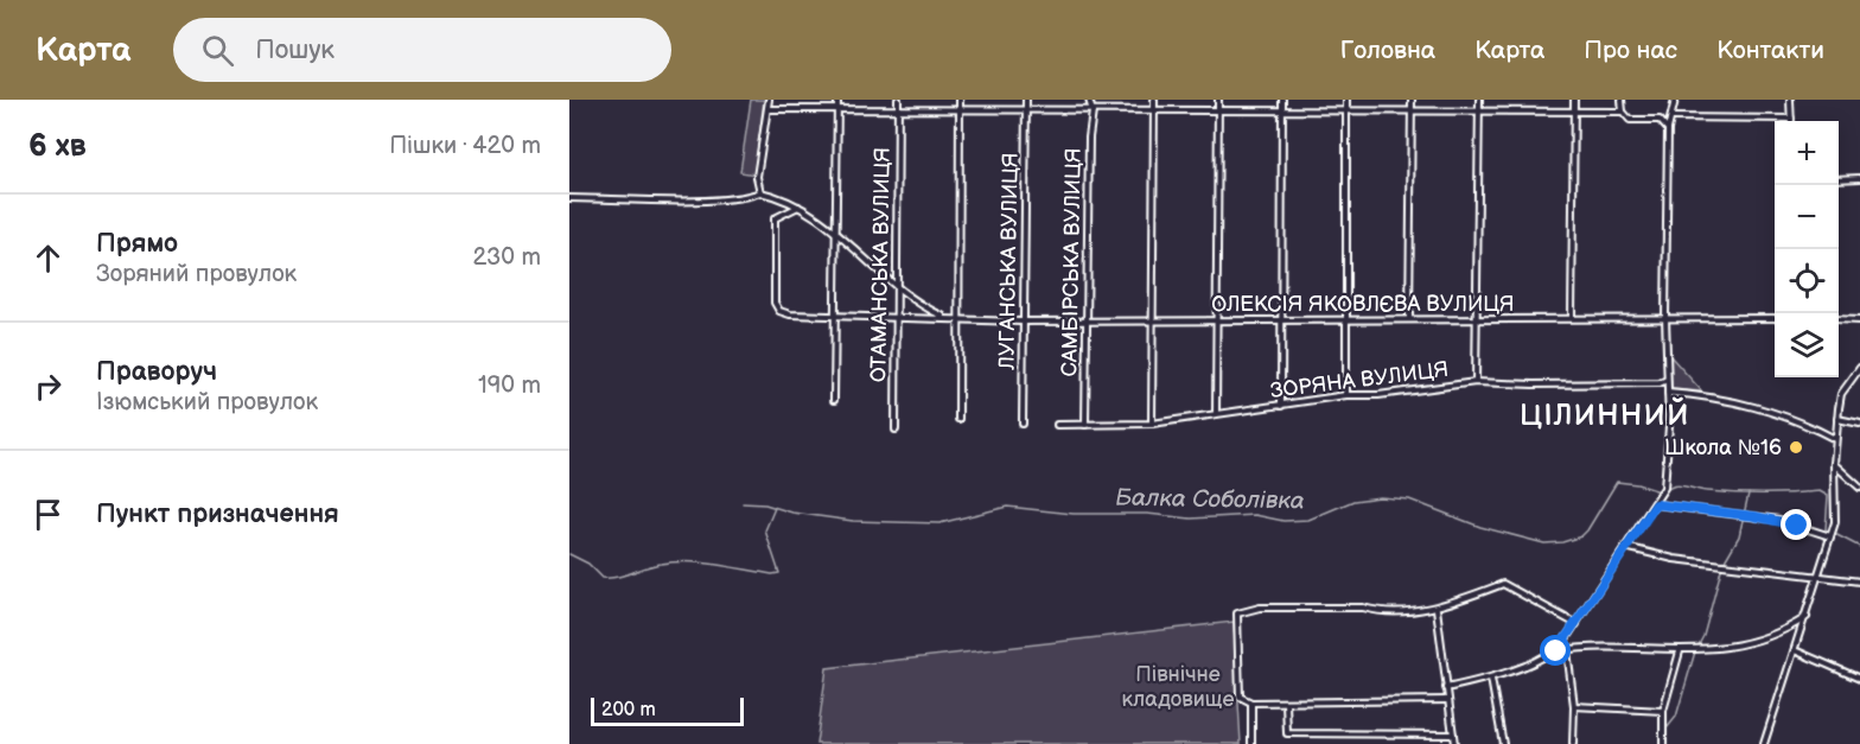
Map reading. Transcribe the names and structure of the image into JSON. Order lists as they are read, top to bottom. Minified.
{"streets":{"street":["ЛУГАНСЬКА ВУЛИЦЯ","САМБІРСЬКА ВУЛИЦЯ","ОТАМАНСЬКА ВУЛИЦЯ","ОЛЕКСІЯ ЯКОВЛЄВА ВУЛИЦЯ","ЗОРЯНА ВУЛИЦЯ"]},"crossings":[["ЛУГАНСЬКА ВУЛИЦЯ","ОЛЕКСІЯ ЯКОВЛЄВА ВУЛИЦЯ"],["САМБІРСЬКА ВУЛИЦЯ","ОЛЕКСІЯ ЯКОВЛЄВА ВУЛИЦЯ"],["САМБІРСЬКА ВУЛИЦЯ","ЗОРЯНА ВУЛИЦЯ"],["ОТАМАНСЬКА ВУЛИЦЯ","ОЛЕКСІЯ ЯКОВЛЄВА ВУЛИЦЯ"]],"districts":["ЦІЛИННИЙ"],"water":["Балка Соболівка"],"parks":["Північне кладовище"],"places":["Школа №16"],"scale_bar":"200 m","page":{"header":"Карта","search":"Пошук","nav":["Головна","Карта","Про нас","Контакти"],"heading":["6 хв","Пішки · 420 m"],"map_buttons":["+","−"],"list":[["Прямо","Зоряний провулок","230 m"],["Праворуч","Ізюмський провулок","190 m"],"Пункт призначення"],"scale":"200 m"}}
